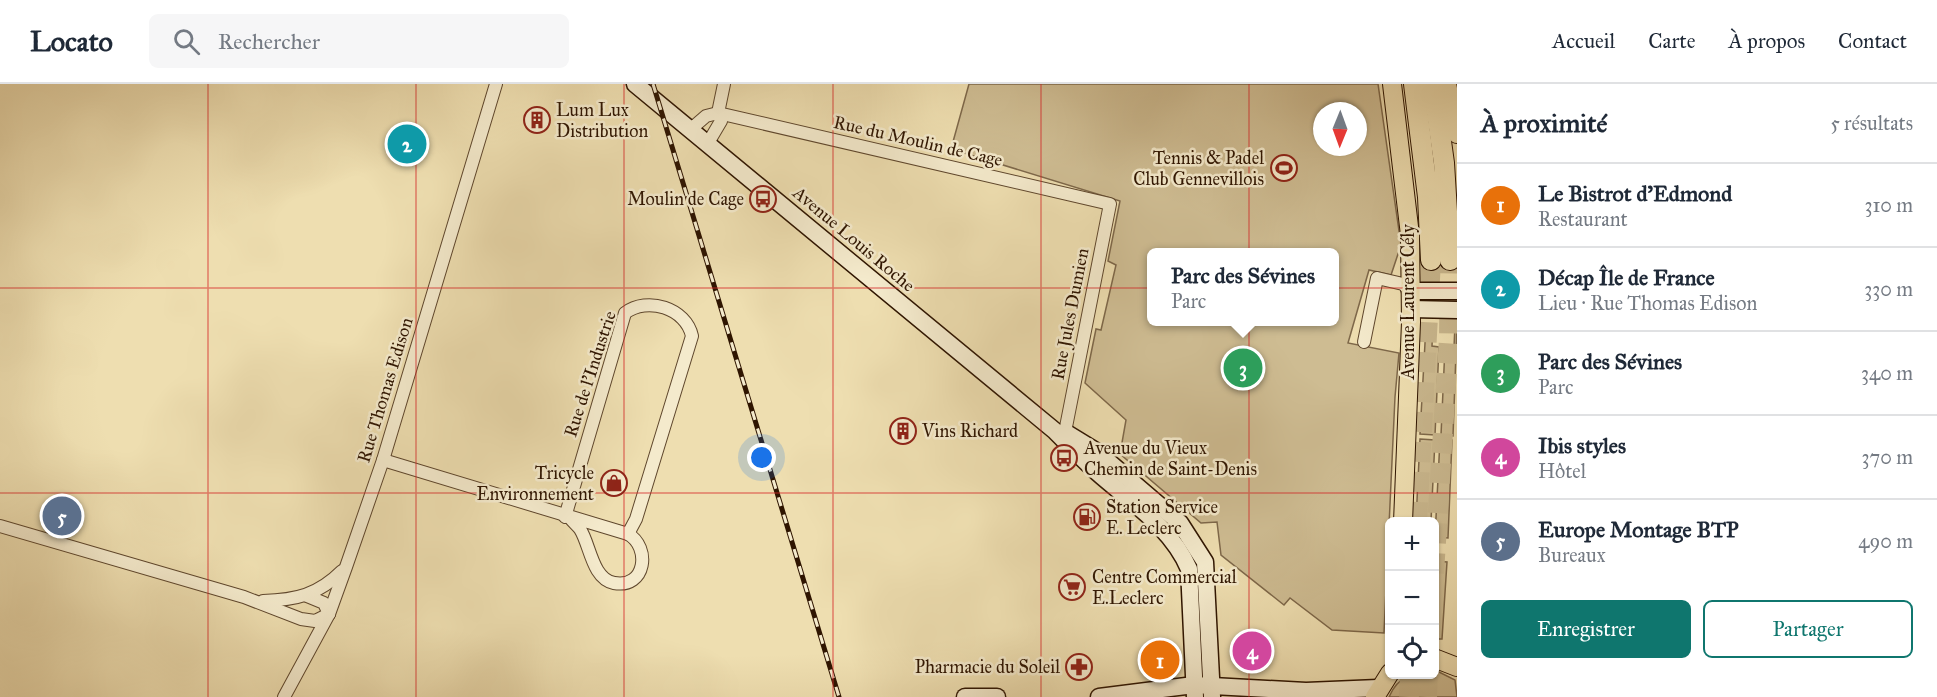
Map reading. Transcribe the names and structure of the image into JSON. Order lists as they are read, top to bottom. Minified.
{"streets":{"main road":["Avenue Louis Roche","Avenue Laurent Cély"],"street":["Rue du Moulin de Cage","Rue Jules Dumien","Rue de l'Industrie","Rue Thomas Edison"]},"crossings":[["Rue du Moulin de Cage","Rue Jules Dumien"],["Avenue Louis Roche","Rue Jules Dumien"]],"places":{"building":["Lum Lux Distribution","Vins Richard"],"sports":["Tennis & Padel Club Gennevillois"],"bus stop":["Moulin de Cage","Avenue du Vieux Chemin de Saint-Denis"],"shop":["Tricycle Environnement"],"fuel station":["Station Service E. Leclerc"],"supermarket":["Centre Commercial E.Leclerc"],"pharmacy":["Pharmacie du Soleil"]},"north":"bottom","page":{"header":"Locato","search":"Rechercher","nav":["Accueil","Carte","À propos","Contact"],"heading":["À proximité","5 résultats"],"pins":["2","3","5","4","1"],"list":[{"mark":"1","name":"Le Bistrot d'Edmond","note":"Restaurant","value":"310 m"},{"mark":"2","name":"Décap Île de France","note":"Lieu · Rue Thomas Edison","value":"330 m"},{"mark":"3","name":"Parc des Sévines","note":"Parc","value":"340 m"},{"mark":"4","name":"Ibis styles","note":"Hôtel","value":"370 m"},{"mark":"5","name":"Europe Montage BTP","note":"Bureaux","value":"490 m"}],"popup":["Parc des Sévines","Parc"],"map_buttons":["+","−"],"buttons":["Enregistrer","Partager"]}}
